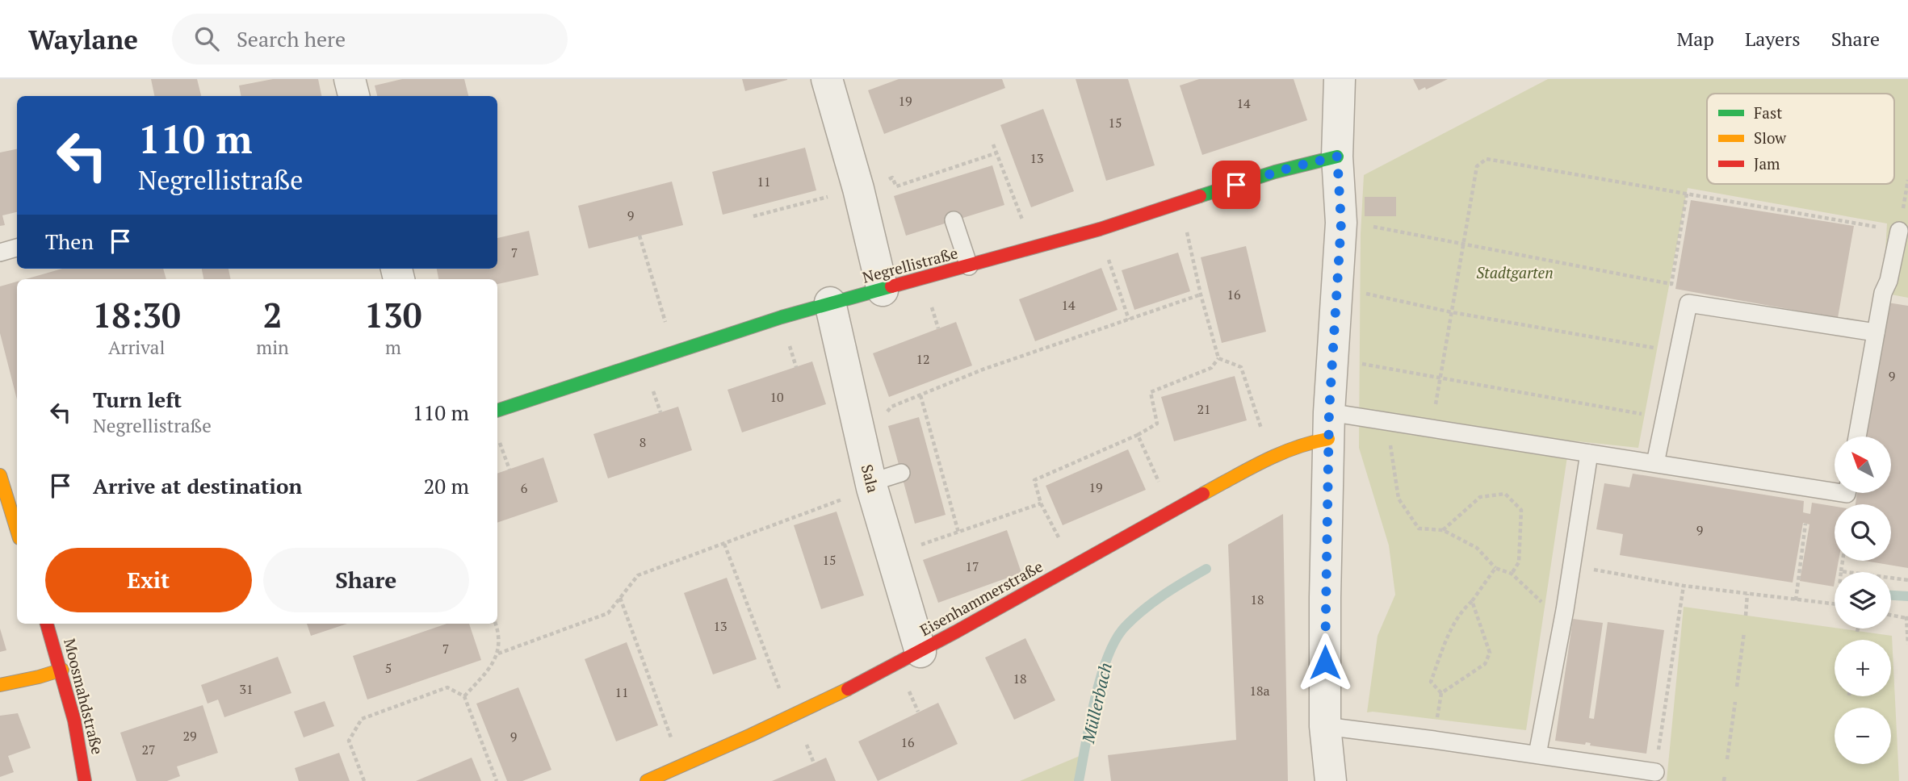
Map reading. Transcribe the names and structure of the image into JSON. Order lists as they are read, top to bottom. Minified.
{"streets":{"street":["Negrellistraße","Sala","Eisenhammerstraße","Moosmahdstraße"]},"crossings":[["Negrellistraße","Sala"],["Sala","Eisenhammerstraße"]],"water":["Müllerbach"],"parks":["Stadtgarten"],"house_numbers":["19","14","15","13","11","9","7","16","14","12","9","10","21","8","19","6","9","15","17","18","13","7","5","18","31","18a","11","29","9","16","27"],"legend":["Fast","Slow","Jam"],"north":"top left","page":{"header":"Waylane","search":"Search here","nav":["Map","Layers","Share"],"turn":["110 m","Negrellistraße"],"then":"Then","eta":["18:30","Arrival","2","min","130","m"],"list":[{"name":"Turn left","note":"Negrellistraße","value":"110 m"},{"name":"Arrive at destination","value":"20 m"}],"map_buttons":["+","−"],"buttons":["Exit","Share"]}}
